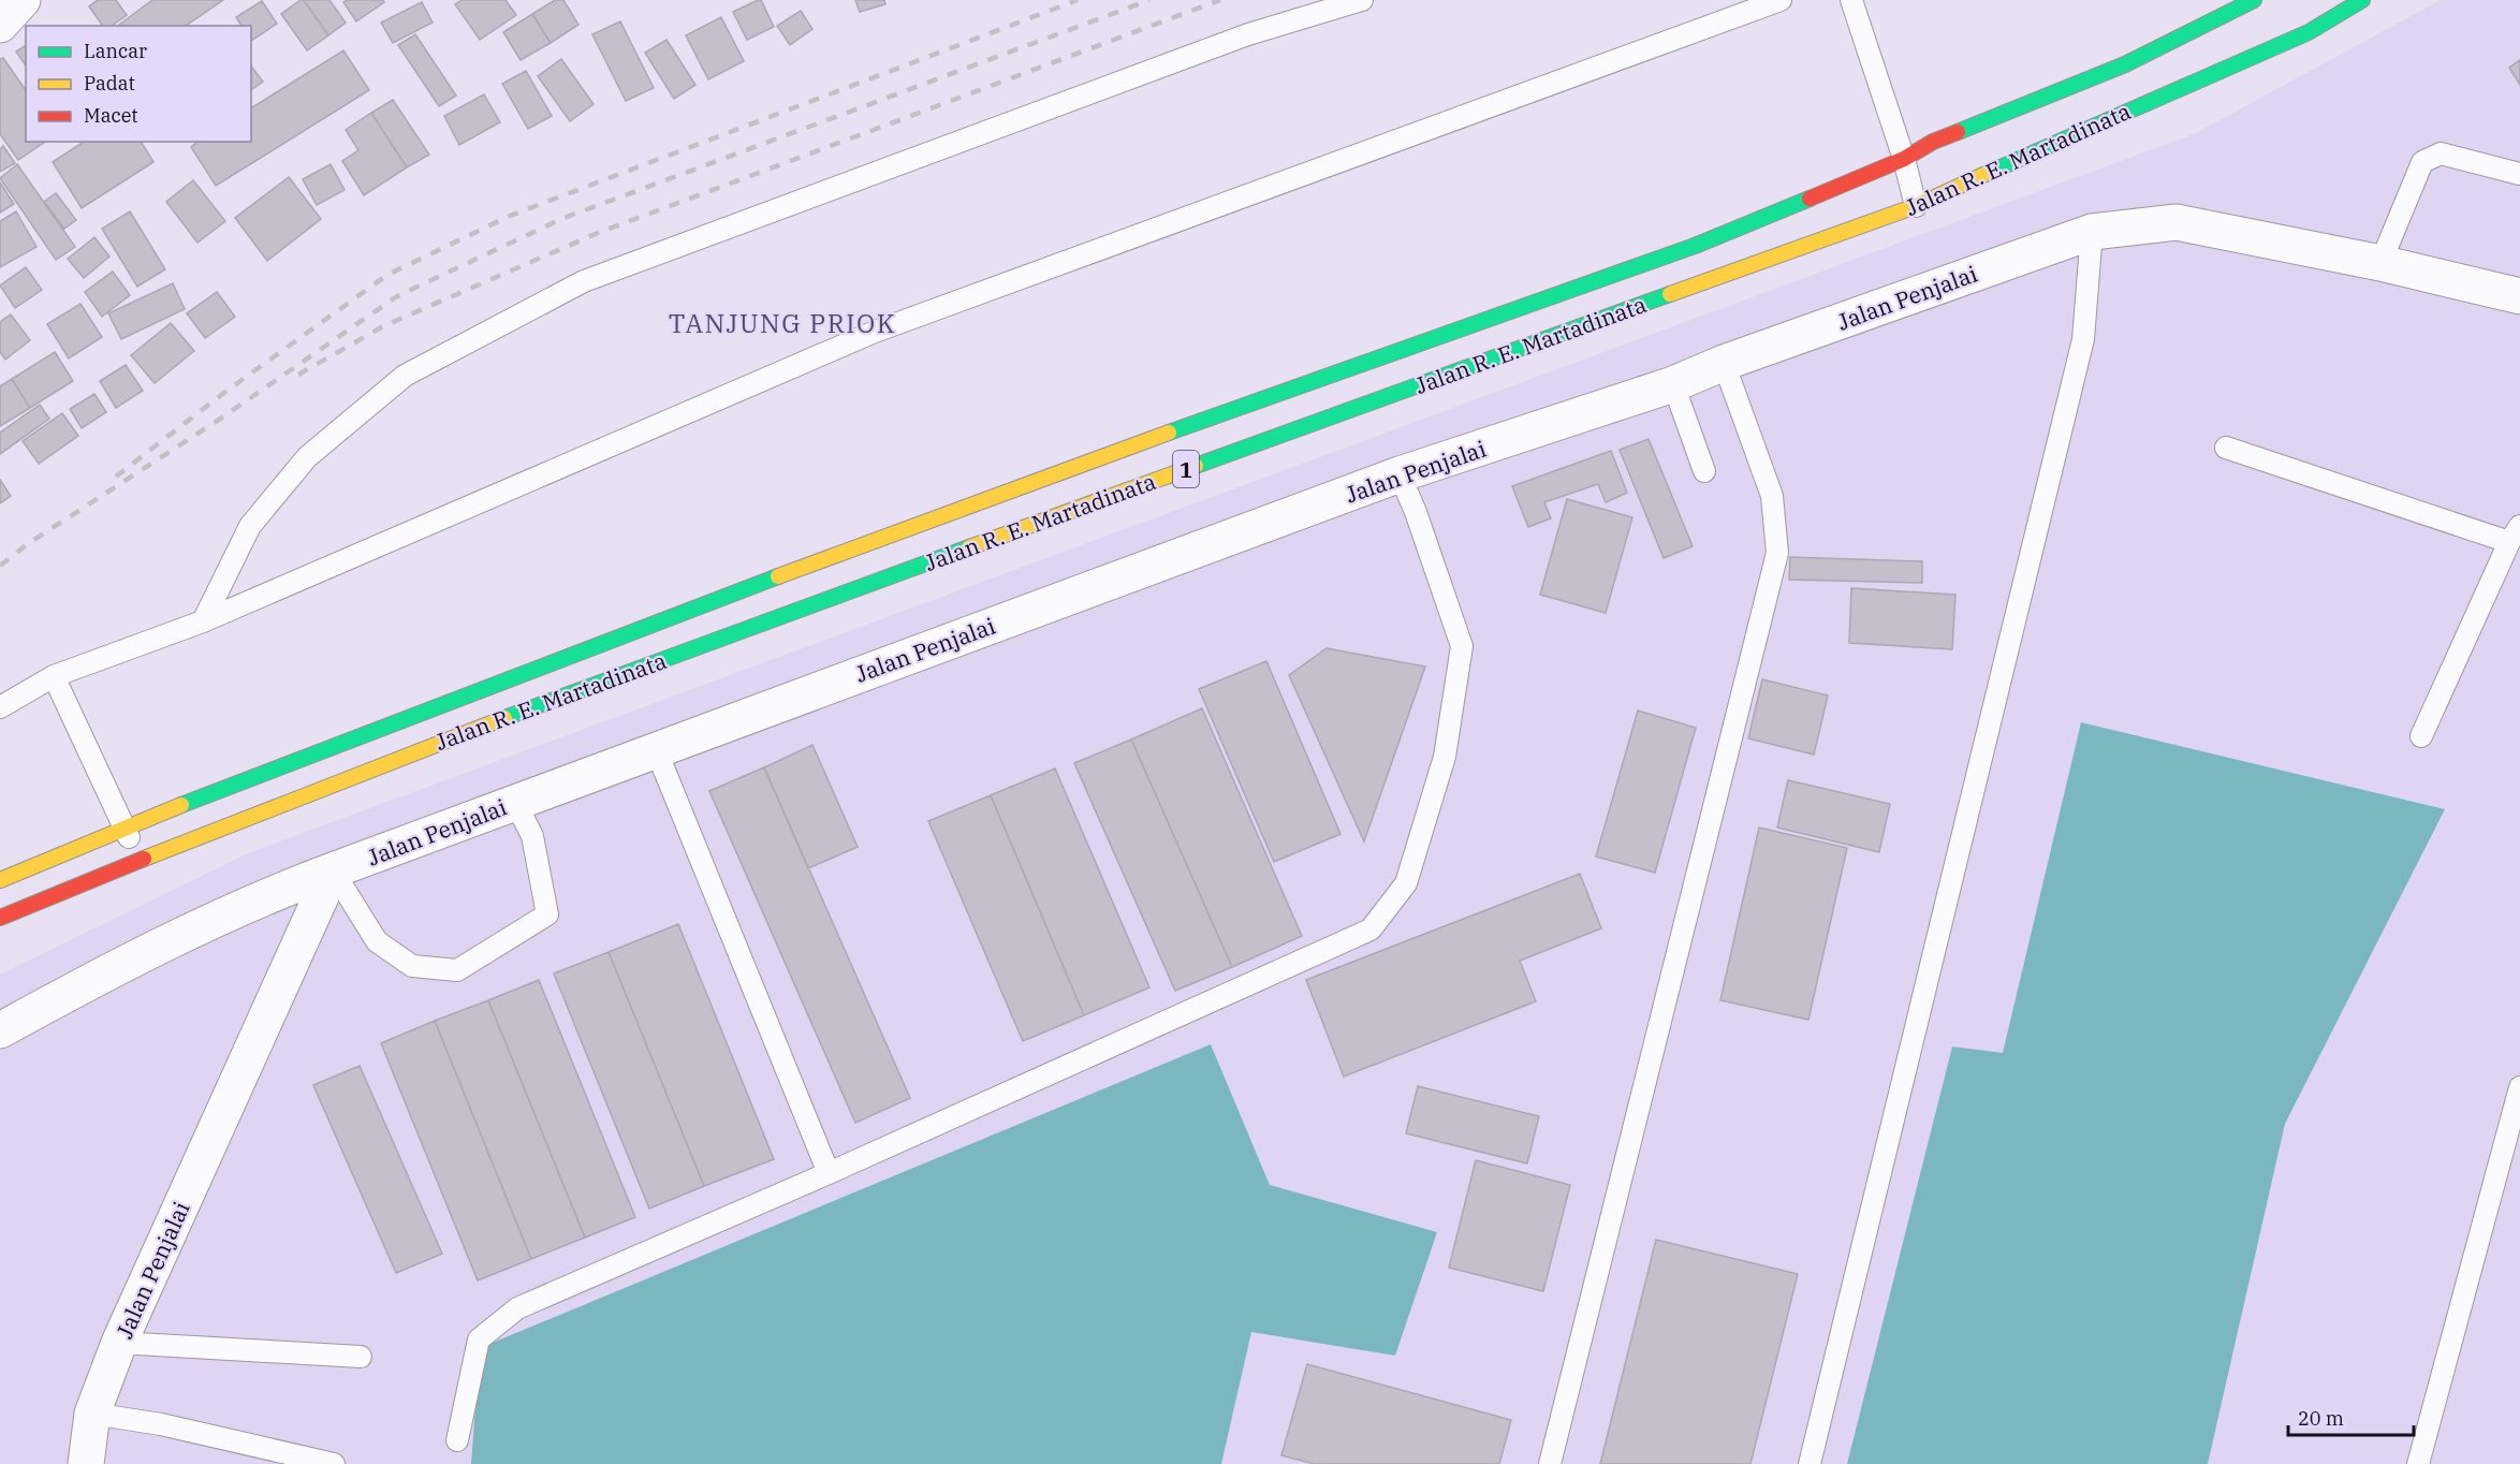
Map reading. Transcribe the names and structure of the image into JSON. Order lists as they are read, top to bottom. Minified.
{"streets":{"highway":["Jalan R. E. Martadinata","1"],"street":["Jalan Penjalai"]},"districts":["TANJUNG PRIOK"],"legend":["Lancar","Padat","Macet"],"scale_bar":"20 m"}
